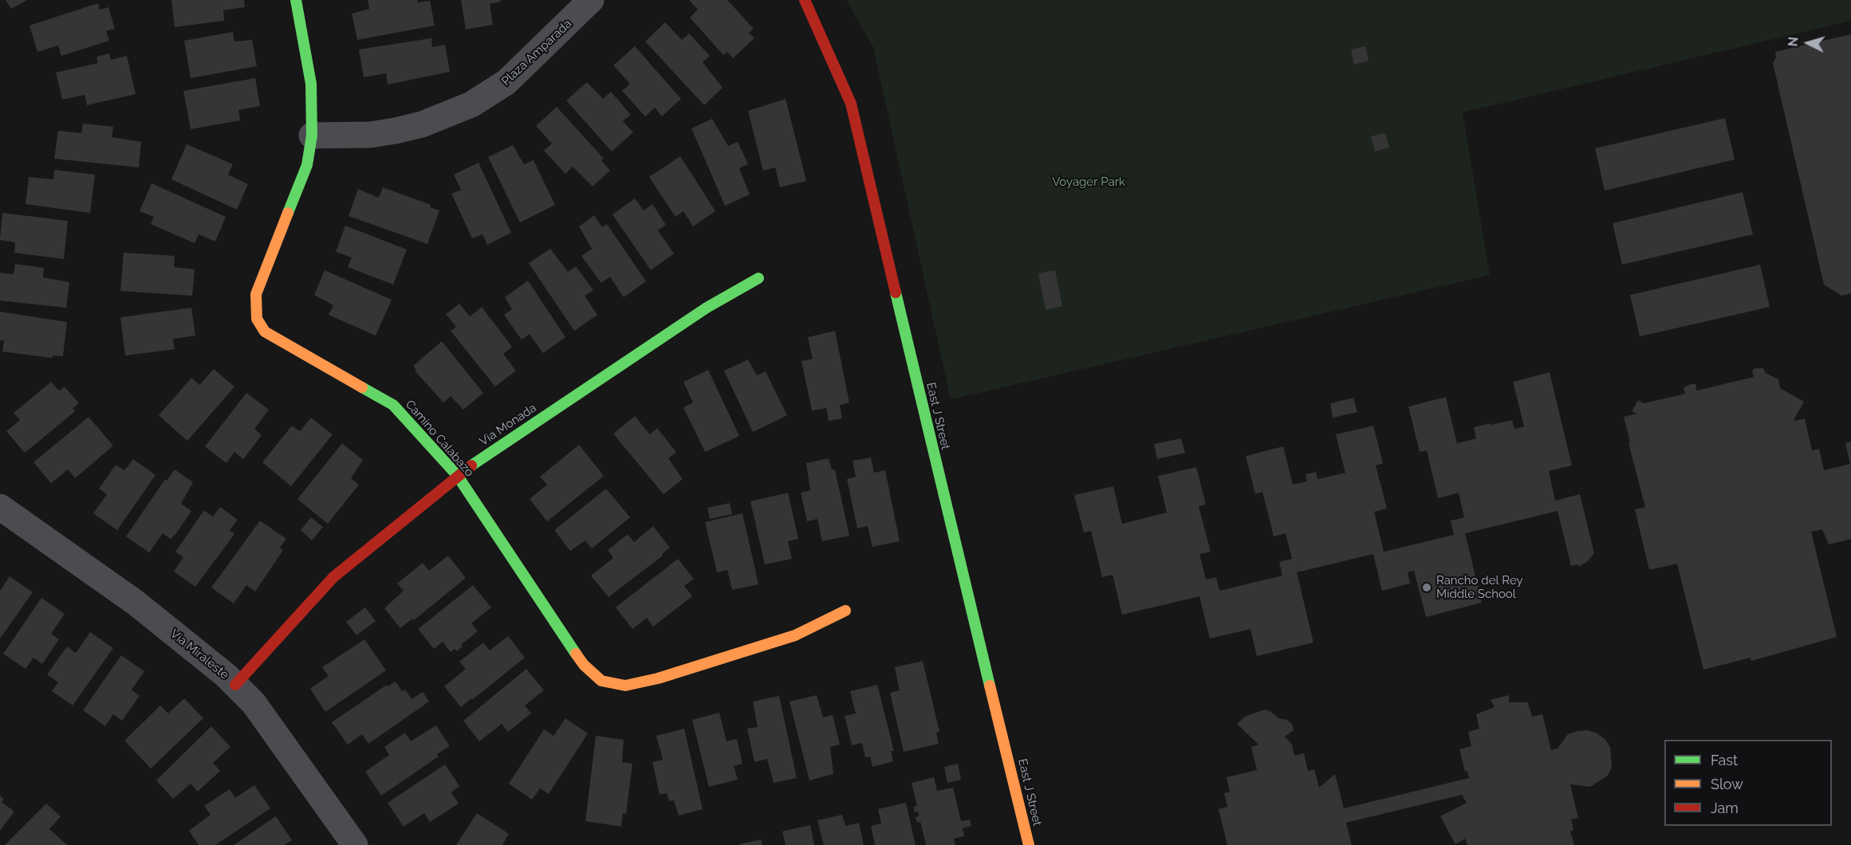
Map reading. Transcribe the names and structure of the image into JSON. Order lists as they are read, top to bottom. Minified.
{"streets":{"street":["Plaza Amparada","East J Street","Via Monada","Camino Calabazo","Via Miraleste"]},"crossings":[["Plaza Amparada","Camino Calabazo"],["Via Monada","Camino Calabazo"],["Via Monada","Via Miraleste"]],"parks":["Voyager Park"],"places":["Rancho del Rey Middle School"],"legend":["Fast","Slow","Jam"],"north":"left"}
